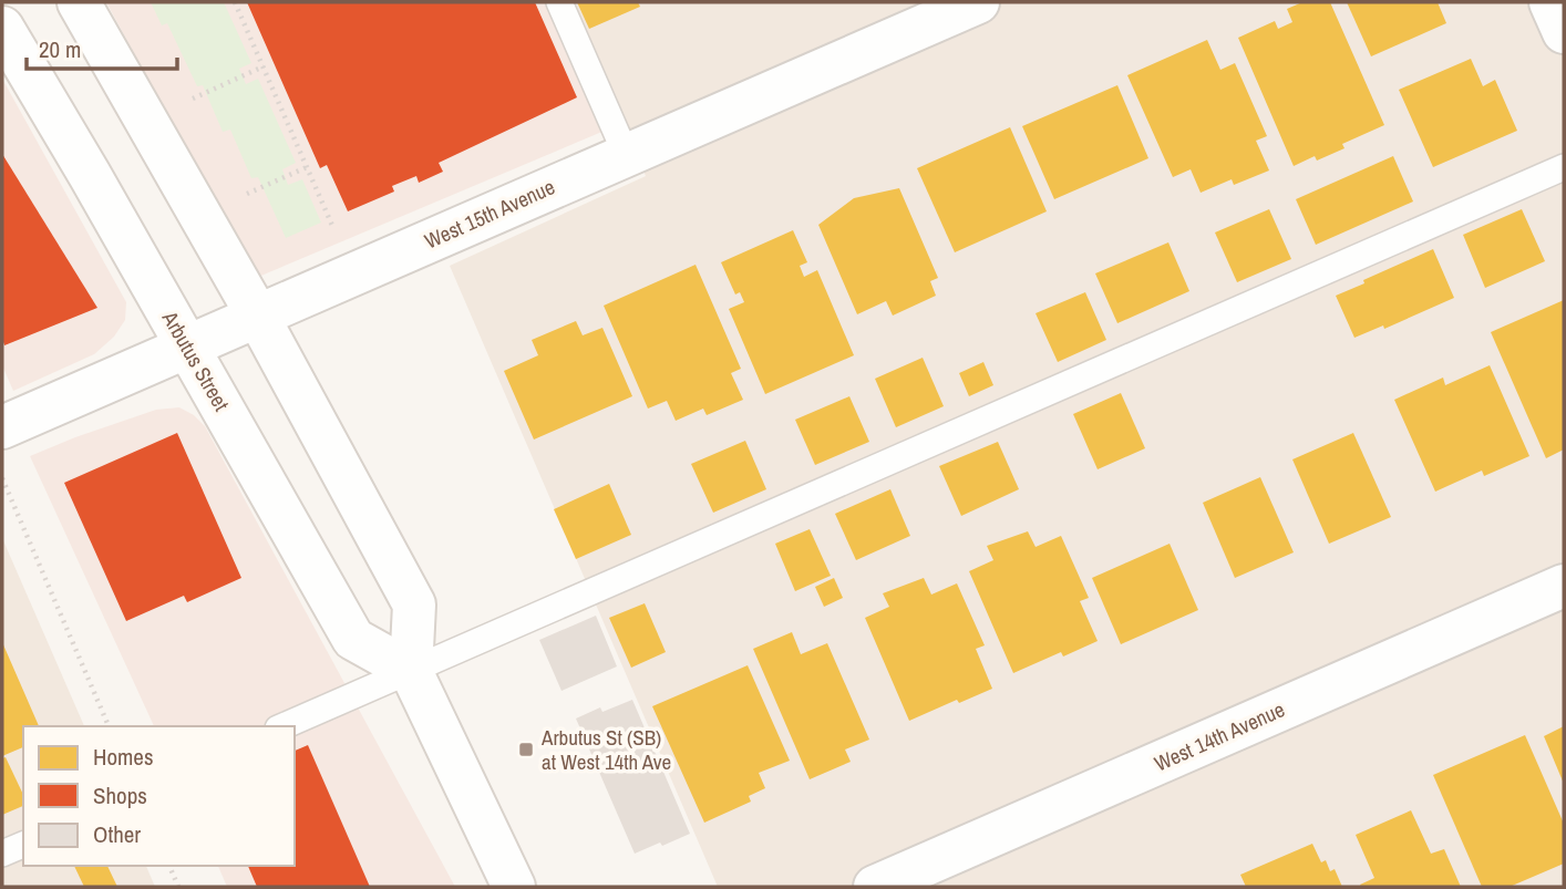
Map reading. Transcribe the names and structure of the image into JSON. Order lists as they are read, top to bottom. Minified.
{"streets":{"street":["West 15th Avenue","Arbutus Street","West 14th Avenue"]},"crossings":[["West 15th Avenue","Arbutus Street"]],"places":{"transit":["Arbutus St (SB) at West 14th Ave"]},"legend":["Homes","Shops","Other"],"scale_bar":"20 m"}
